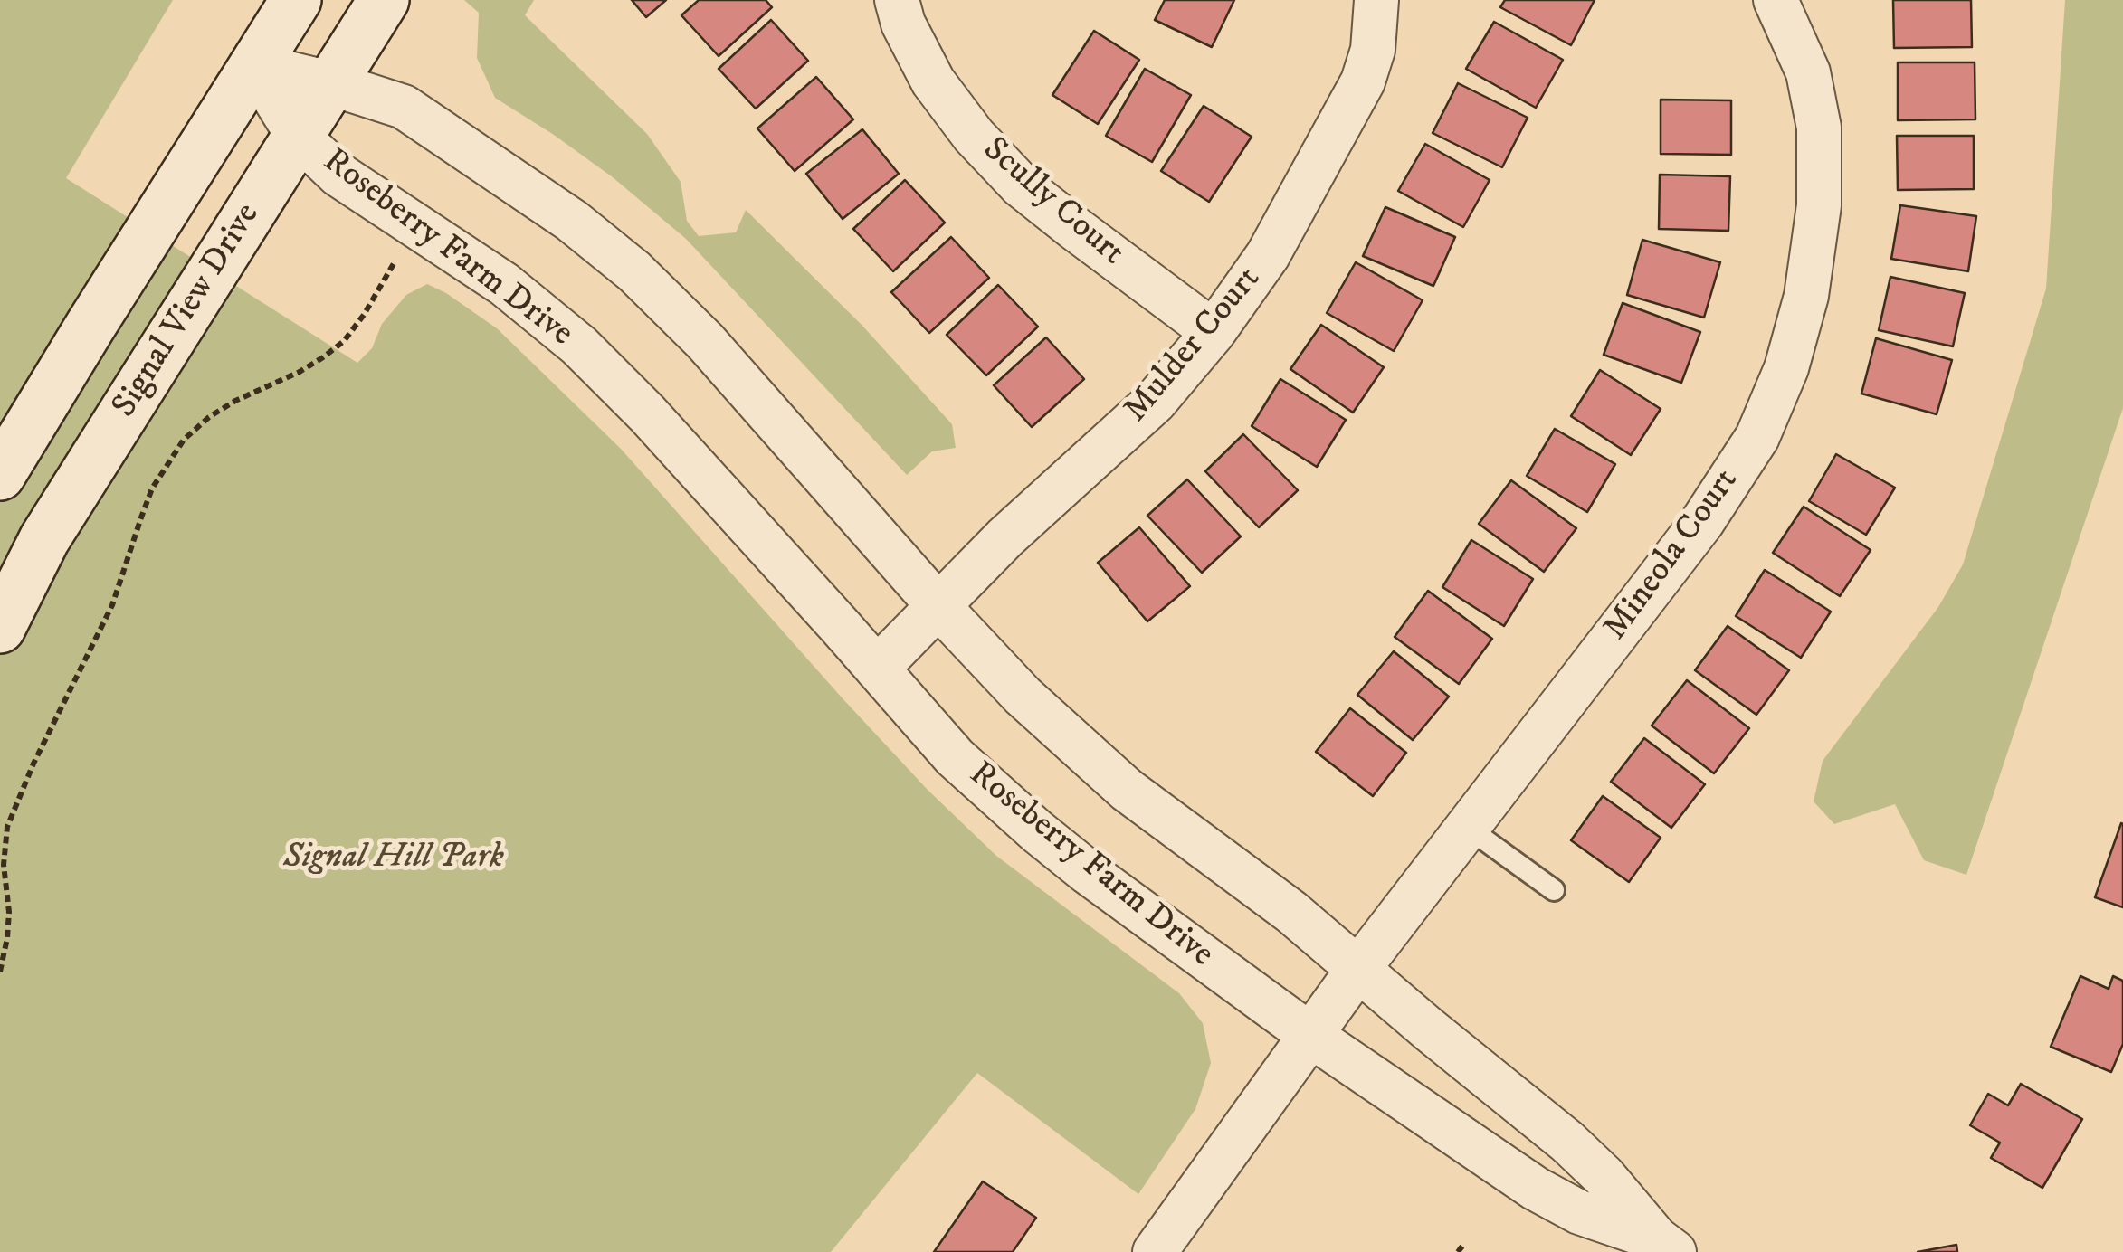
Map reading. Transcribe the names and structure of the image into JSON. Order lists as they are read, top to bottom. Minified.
{"streets":{"main road":["Signal View Drive"],"street":["Scully Court","Roseberry Farm Drive","Mulder Court","Mineola Court"]},"crossings":[["Scully Court","Mulder Court"],["Roseberry Farm Drive","Signal View Drive"],["Roseberry Farm Drive","Mulder Court"],["Roseberry Farm Drive","Mineola Court"]],"parks":["Signal Hill Park"]}
